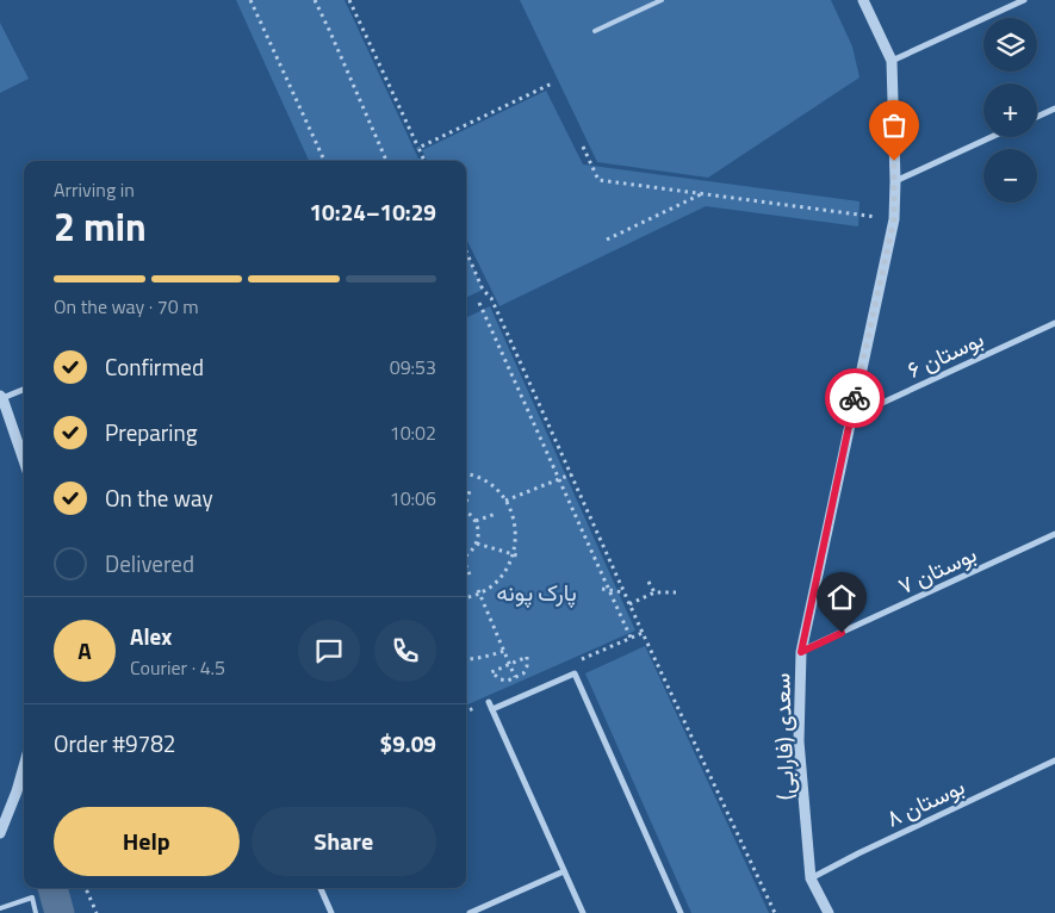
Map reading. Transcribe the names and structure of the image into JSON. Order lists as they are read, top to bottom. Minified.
{"streets":{"street":["بوستان ۶","بوستان ۷","سعدی (فارابی)","بوستان ۸"]},"crossings":[["بوستان ۶","سعدی (فارابی)"],["بوستان ۷","سعدی (فارابی)"],["سعدی (فارابی)","بوستان ۸"]],"parks":["پارک پونه"],"page":{"map_buttons":["+","−"],"heading":["2 min","Arriving in","10:24–10:29"],"panel":["Alex","Courier · 4.5","Order #9782","$9.09"],"bar":"On the way · 70 m","list":[["Confirmed","09:53"],["Preparing","10:02"],["On the way","10:06"],"Delivered"],"round":"A","buttons":["Help","Share"]}}
